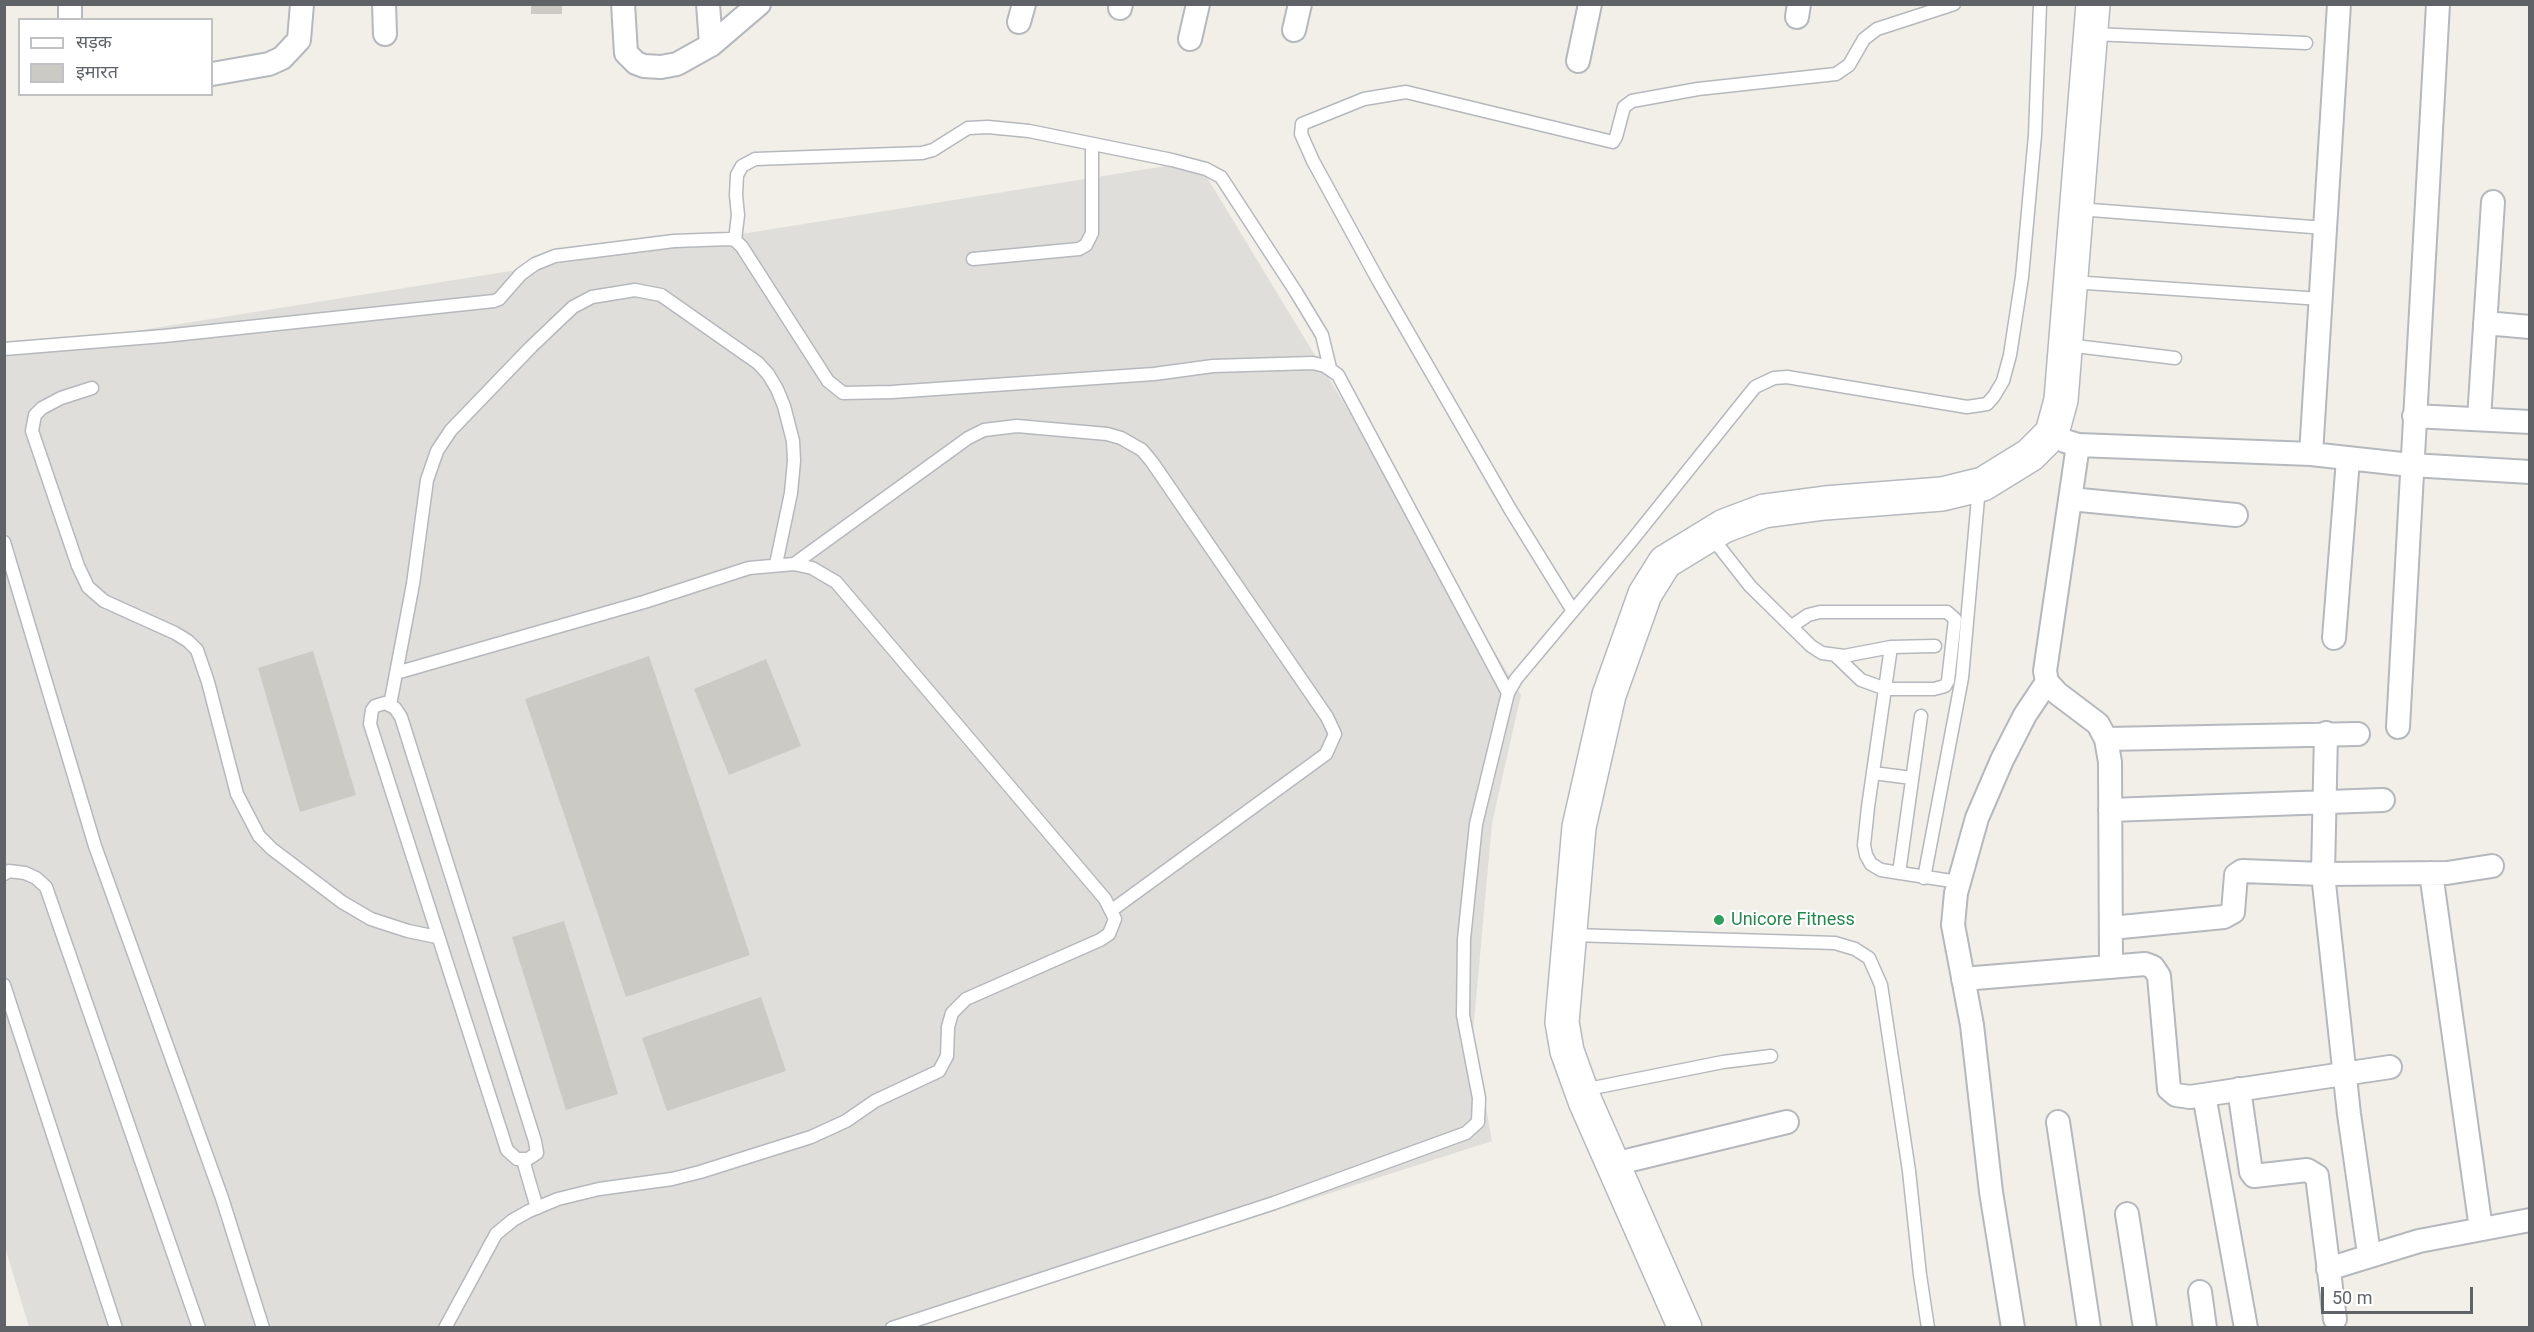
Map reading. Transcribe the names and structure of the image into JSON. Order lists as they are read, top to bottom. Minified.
{"places":["Unicore Fitness"],"legend":["सड़क","इमारत"],"scale_bar":"50 m"}
